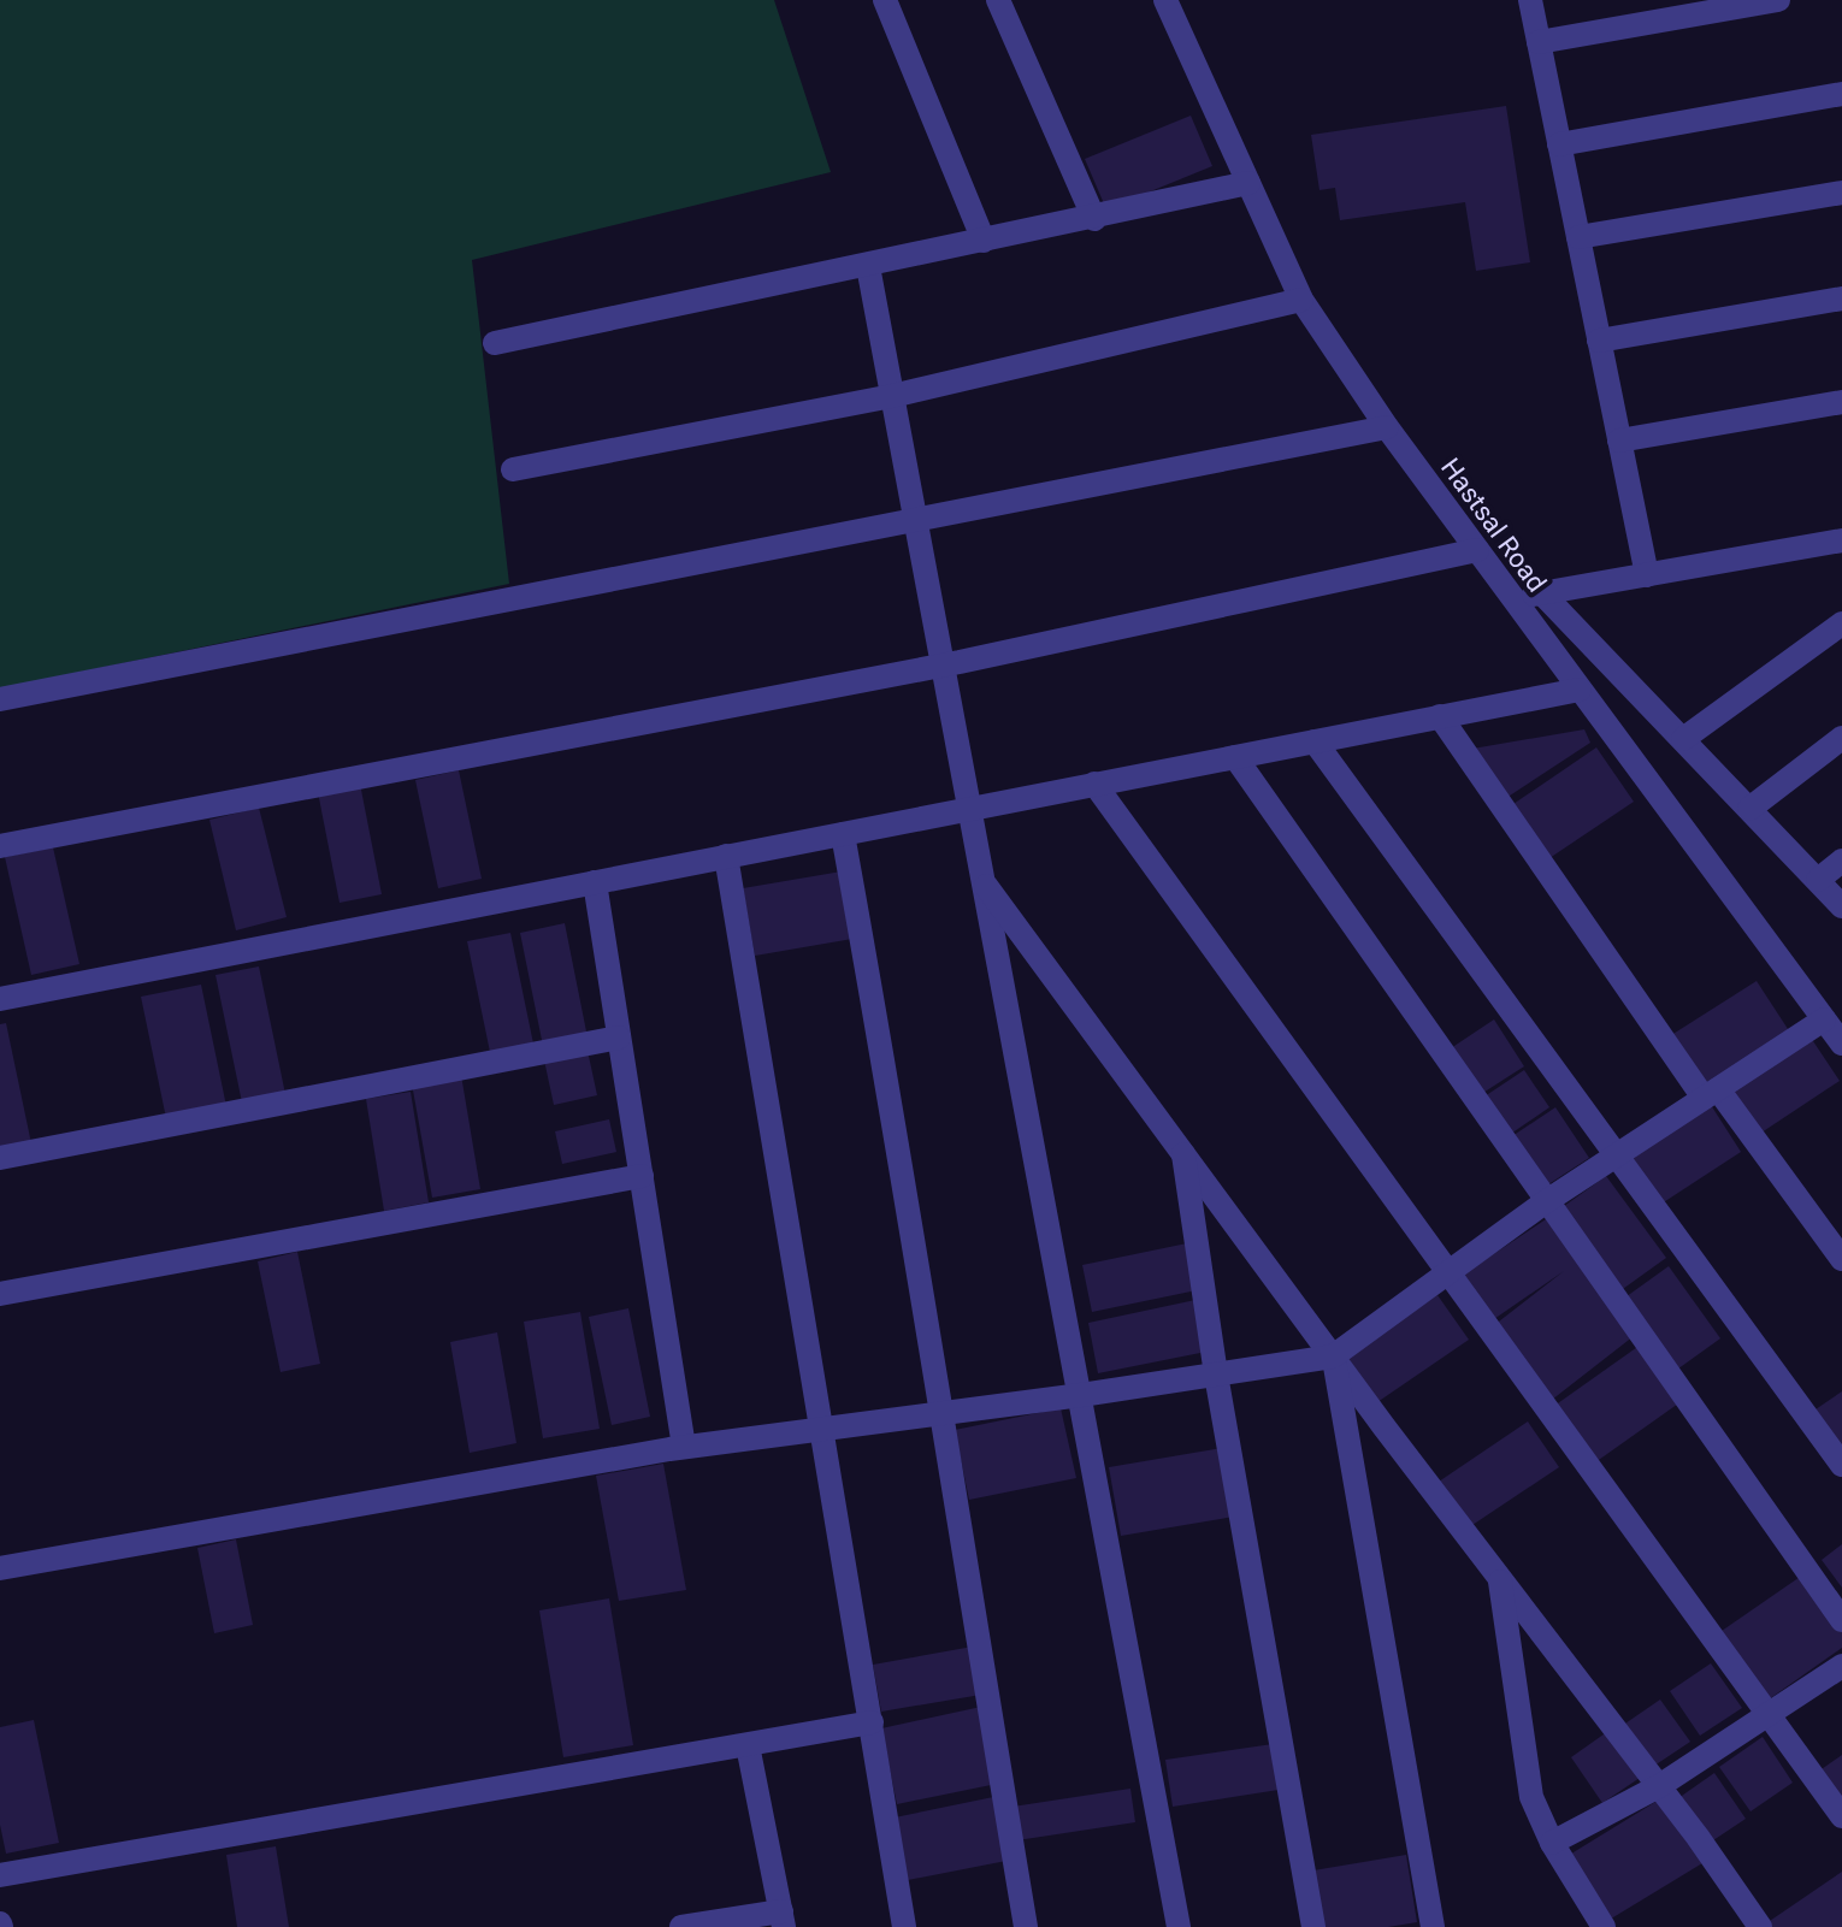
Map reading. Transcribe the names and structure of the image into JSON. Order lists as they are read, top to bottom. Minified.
{"streets":{"street":["Hastsal Road"]}}
